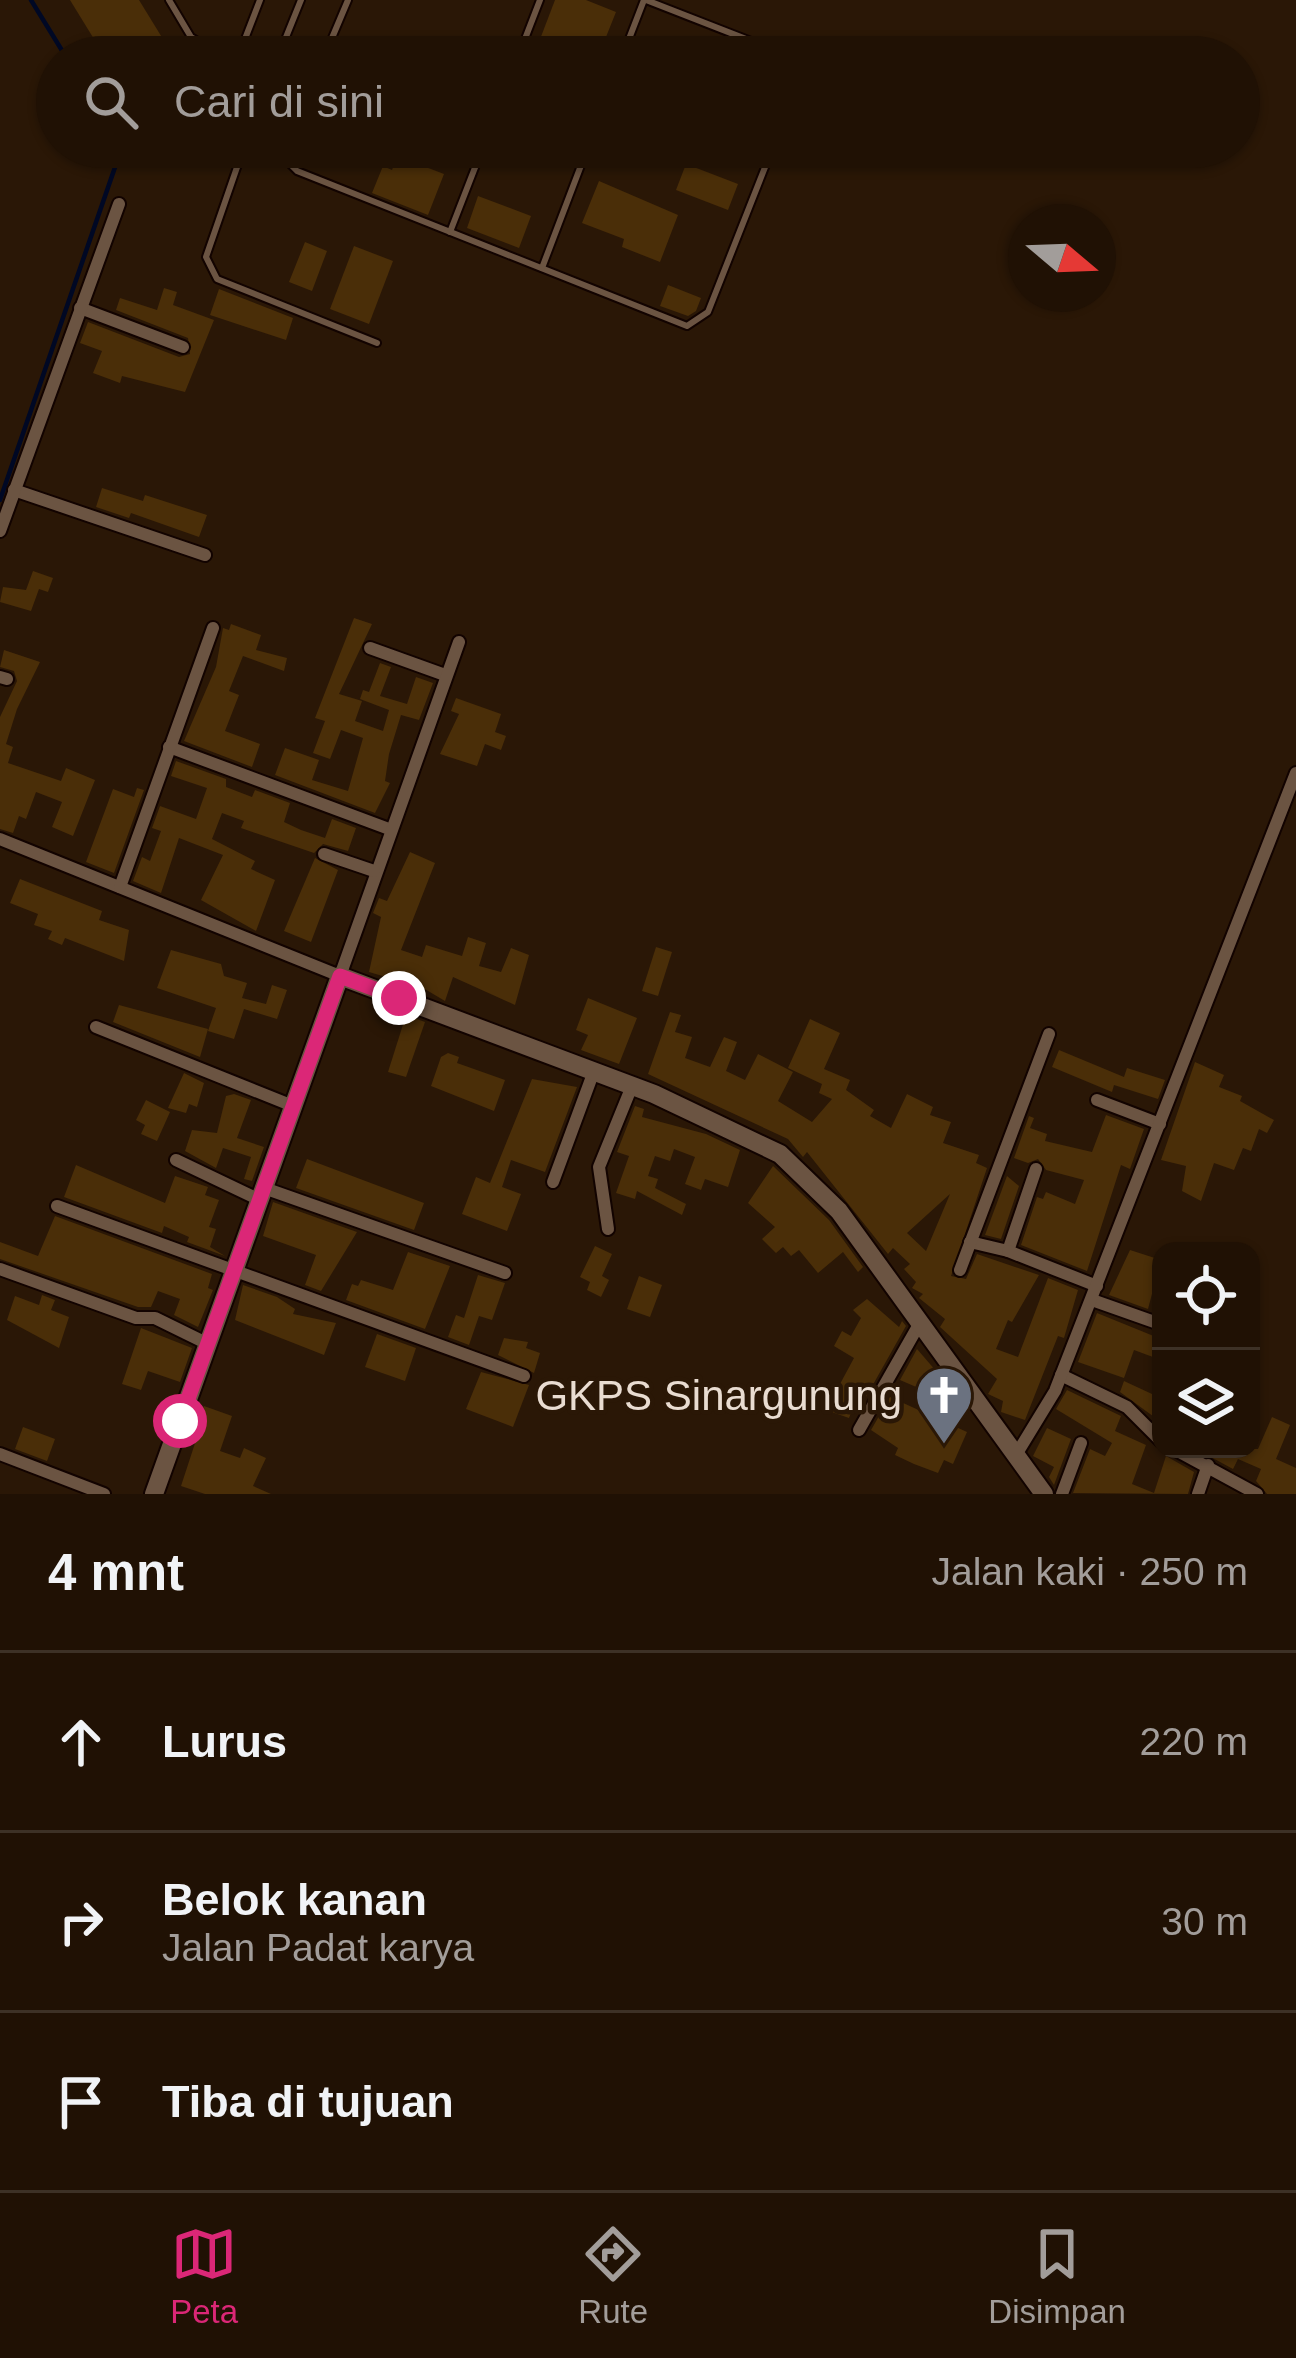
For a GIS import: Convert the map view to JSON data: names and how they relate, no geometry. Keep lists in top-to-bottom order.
{
  "places": {
    "church": ["GKPS Sinargunung"]
  },
  "north": "right",
  "page": {
    "search": "Cari di sini",
    "heading": ["4 mnt", "Jalan kaki · 250 m"],
    "list": [
      ["Lurus", "220 m"],
      ["Belok kanan", "Jalan Padat karya", "30 m"],
      "Tiba di tujuan"
    ],
    "nav": ["Peta", "Rute", "Disimpan"]
  }
}
